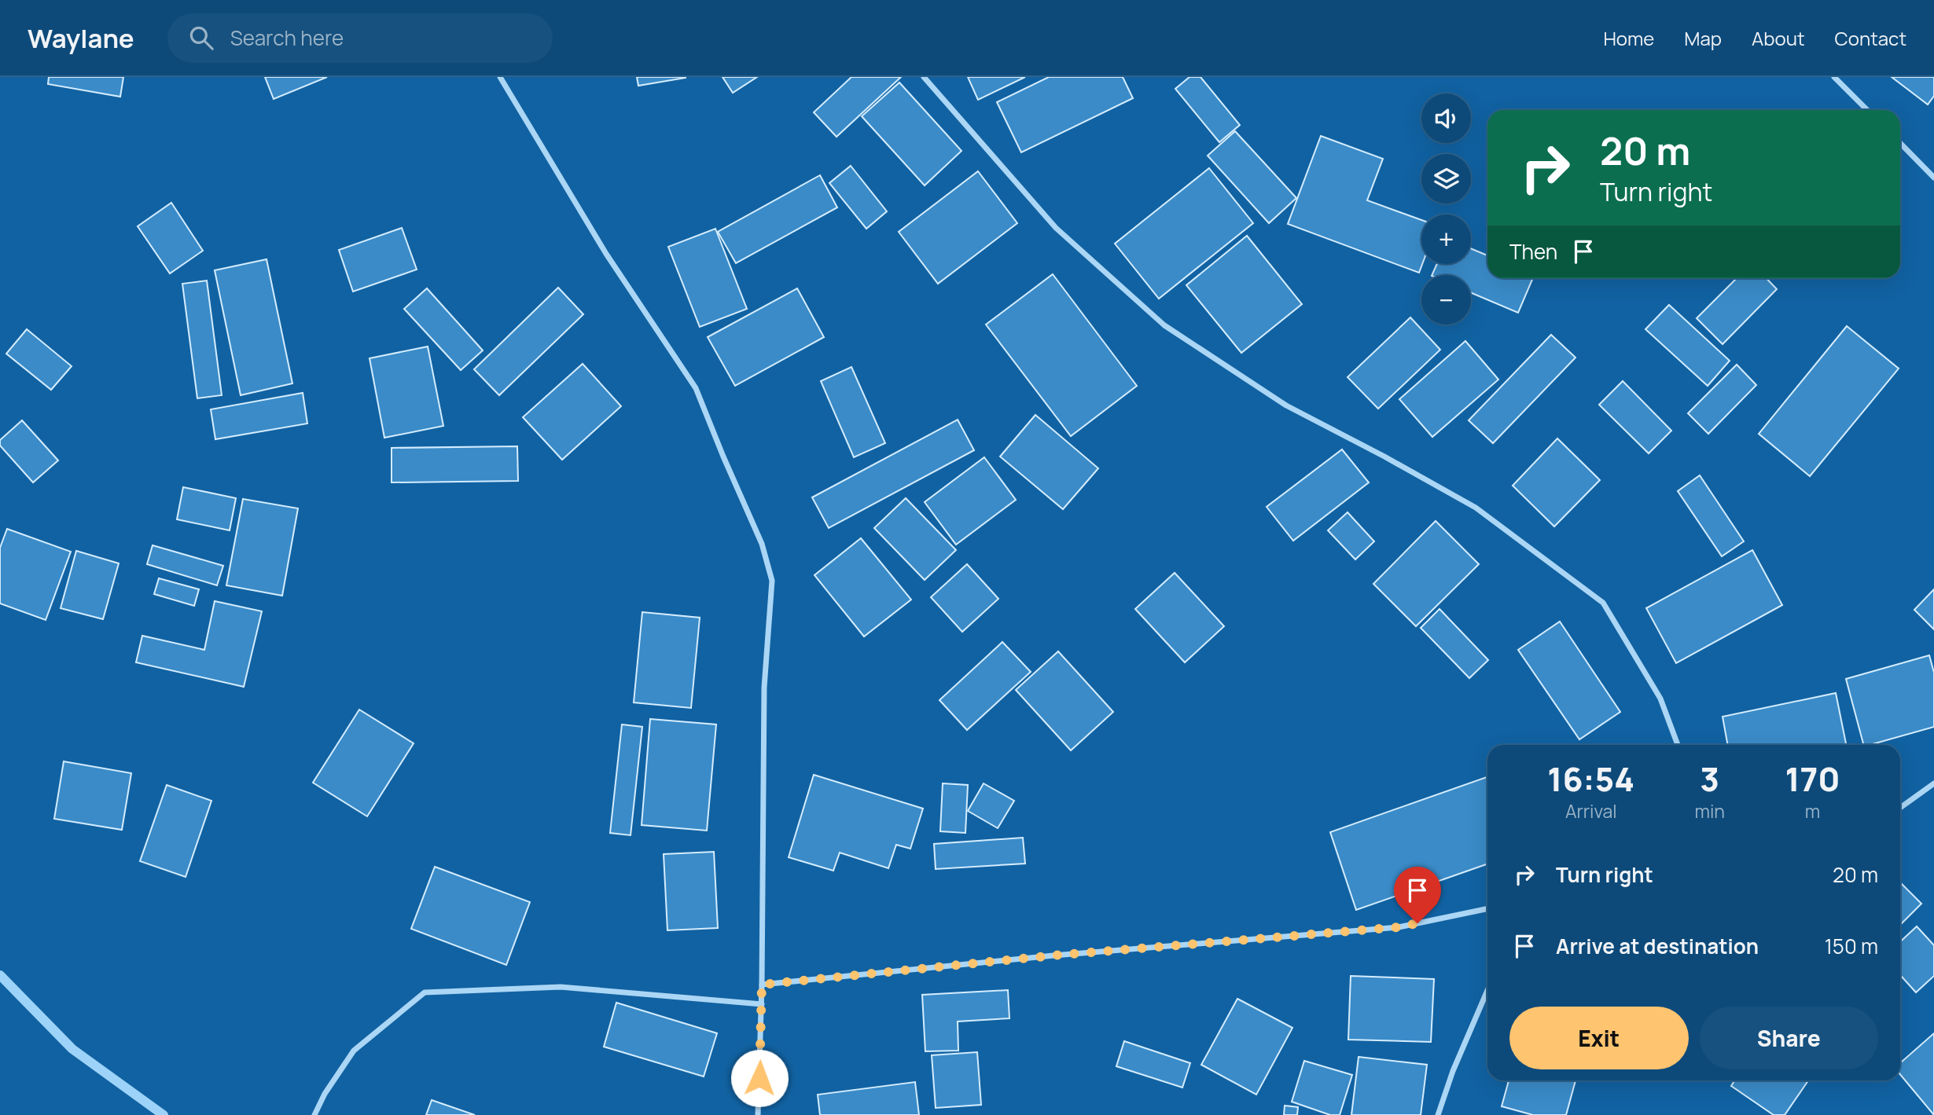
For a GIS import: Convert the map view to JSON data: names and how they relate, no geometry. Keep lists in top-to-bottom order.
{
  "page": {
    "header": "Waylane",
    "search": "Search here",
    "nav": [
      "Home",
      "Map",
      "About",
      "Contact"
    ],
    "map_buttons": ["+", "−"],
    "turn": ["20 m", "Turn right"],
    "then": "Then",
    "eta": [
      "16:54",
      "Arrival",
      "3",
      "min",
      "170",
      "m"
    ],
    "list": [
      {
        "name": "Turn right",
        "value": "20 m"
      },
      {
        "name": "Arrive at destination",
        "value": "150 m"
      }
    ],
    "buttons": ["Exit", "Share"]
  }
}
